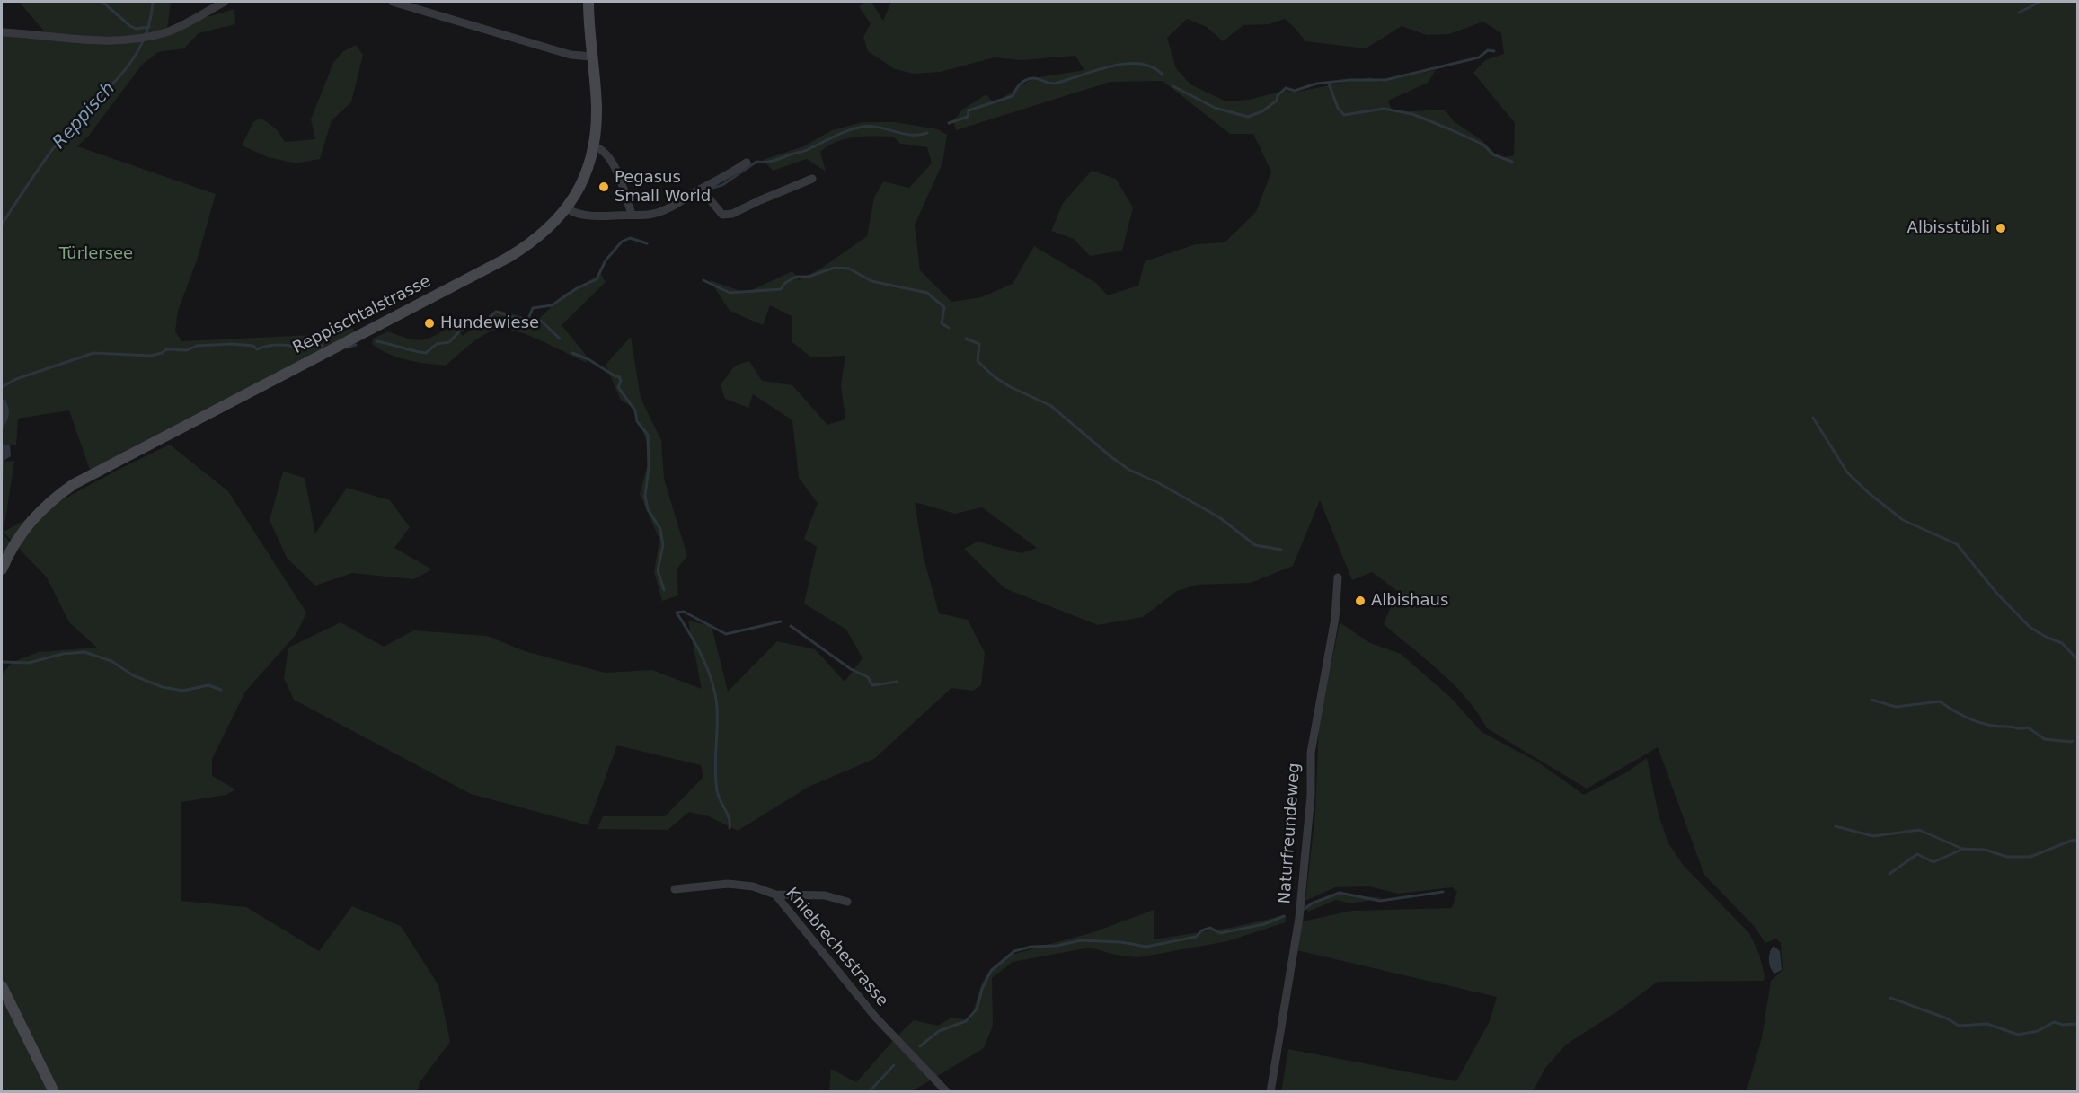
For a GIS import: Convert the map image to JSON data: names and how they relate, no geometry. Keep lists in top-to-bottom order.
{
  "streets": {
    "main road": ["Reppischtalstrasse"],
    "street": ["Naturfreundeweg", "Kniebrechestrasse"]
  },
  "water": ["Reppisch"],
  "parks": ["Türlersee"],
  "places": [
    "Pegasus Small World",
    "Albisstübli",
    "Hundewiese",
    "Albishaus"
  ]
}
